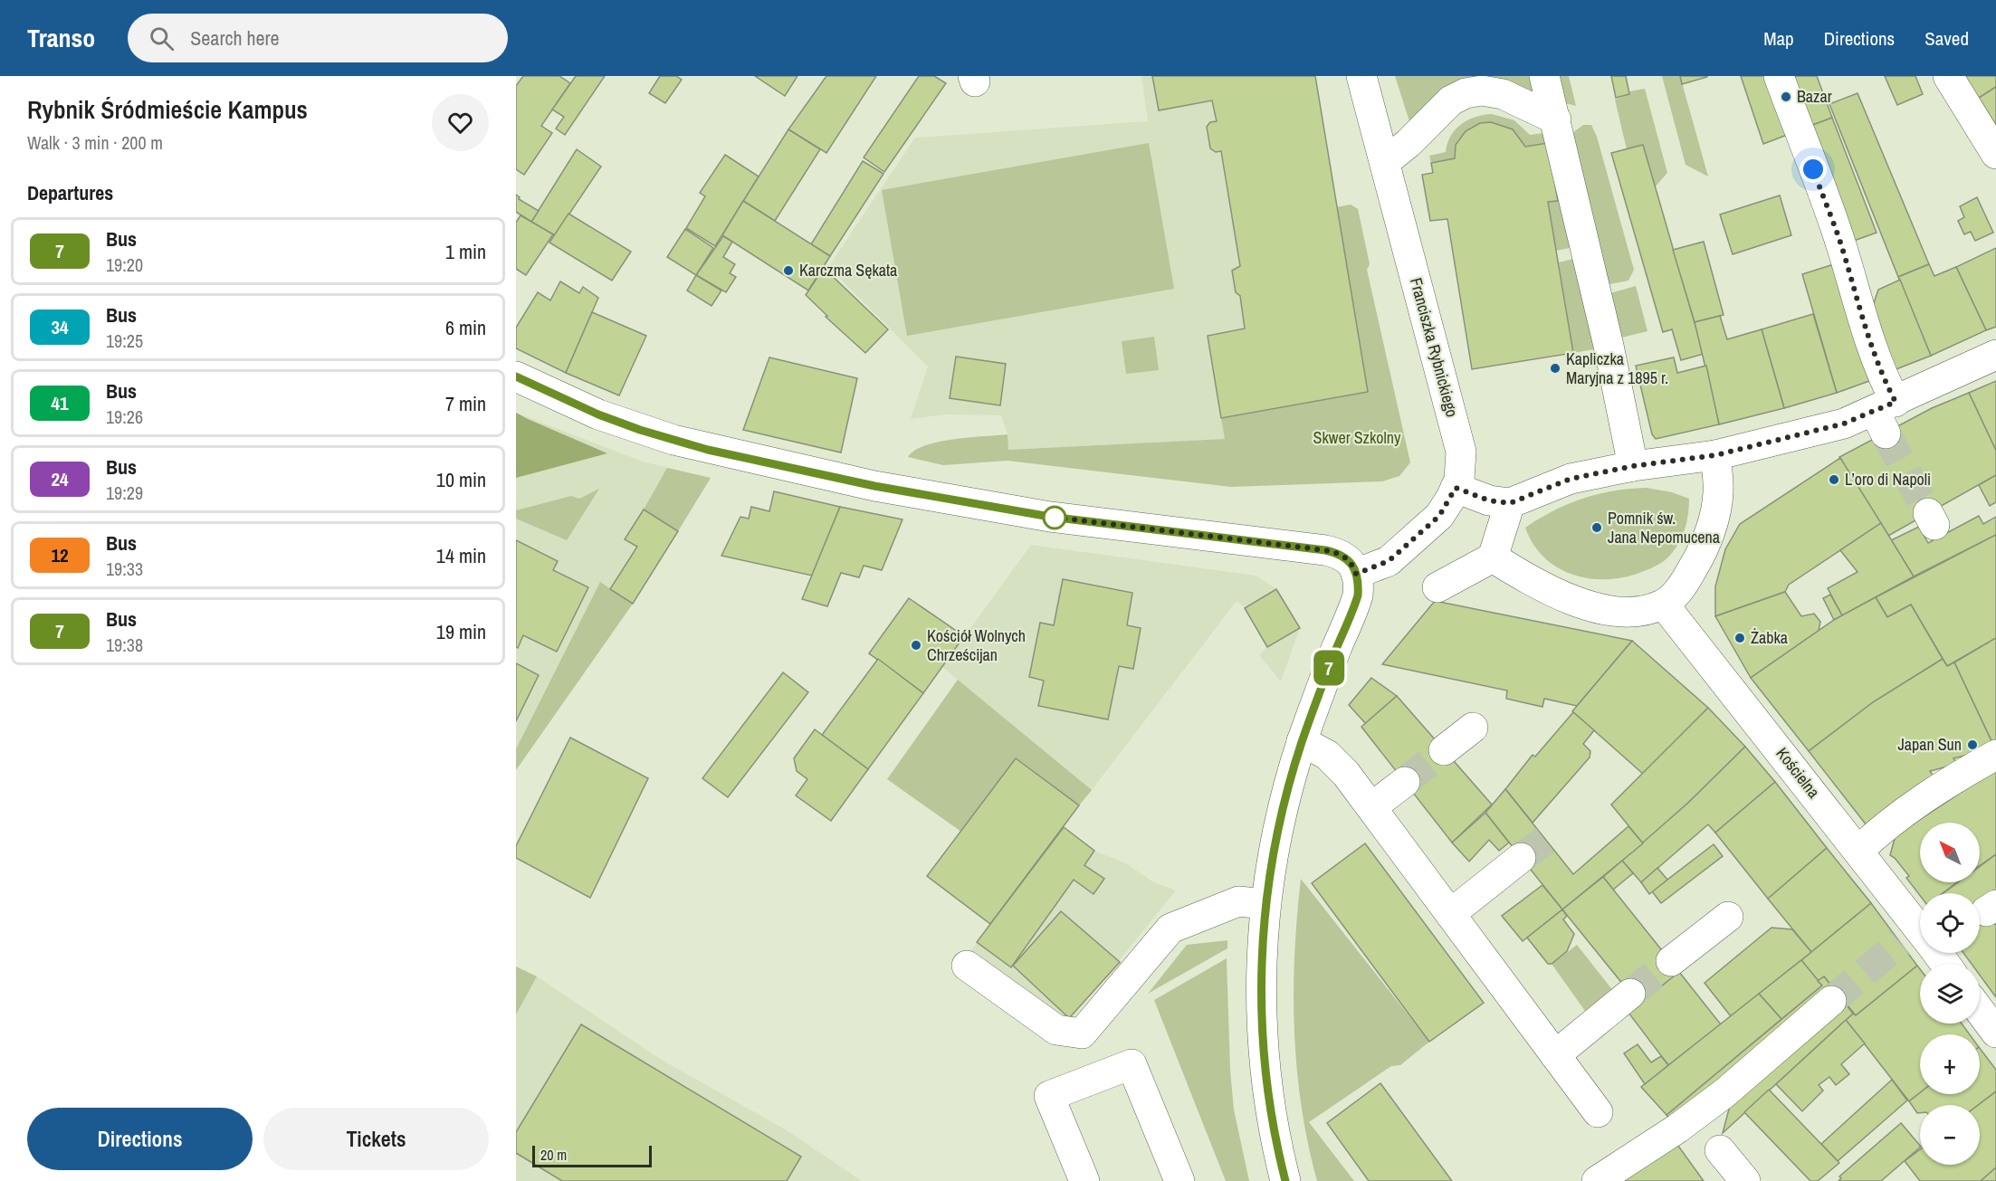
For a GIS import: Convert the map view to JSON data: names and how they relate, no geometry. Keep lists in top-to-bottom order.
{
  "streets": {
    "street": ["Franciszka Rybnickiego", "Kościelna"]
  },
  "parks": ["Skwer Szkolny"],
  "places": [
    "Bazar",
    "Karczma Sękata",
    "Kapliczka Maryjna z 1895 r.",
    "L’oro di Napoli",
    "Pomnik św. Jana Nepomucena",
    "Żabka",
    "Kościół Wolnych Chrześcijan",
    "Japan Sun"
  ],
  "lines": ["bus line 7"],
  "scale_bar": "20 m",
  "north": "top left",
  "page": {
    "header": "Transo",
    "search": "Search here",
    "nav": ["Map", "Directions", "Saved"],
    "heading": [
      ["Rybnik Śródmieście Kampus", "Walk · 3 min · 200 m"],
      "Departures"
    ],
    "on_map": "7",
    "list": [
      {
        "mark": "7",
        "name": "Bus",
        "note": "19:20",
        "value": "1 min"
      },
      {
        "mark": "34",
        "name": "Bus",
        "note": "19:25",
        "value": "6 min"
      },
      {
        "mark": "41",
        "name": "Bus",
        "note": "19:26",
        "value": "7 min"
      },
      {
        "mark": "24",
        "name": "Bus",
        "note": "19:29",
        "value": "10 min"
      },
      {
        "mark": "12",
        "name": "Bus",
        "note": "19:33",
        "value": "14 min"
      },
      {
        "mark": "7",
        "name": "Bus",
        "note": "19:38",
        "value": "19 min"
      }
    ],
    "map_buttons": ["+", "−"],
    "buttons": ["Directions", "Tickets"],
    "scale": "20 m"
  }
}
